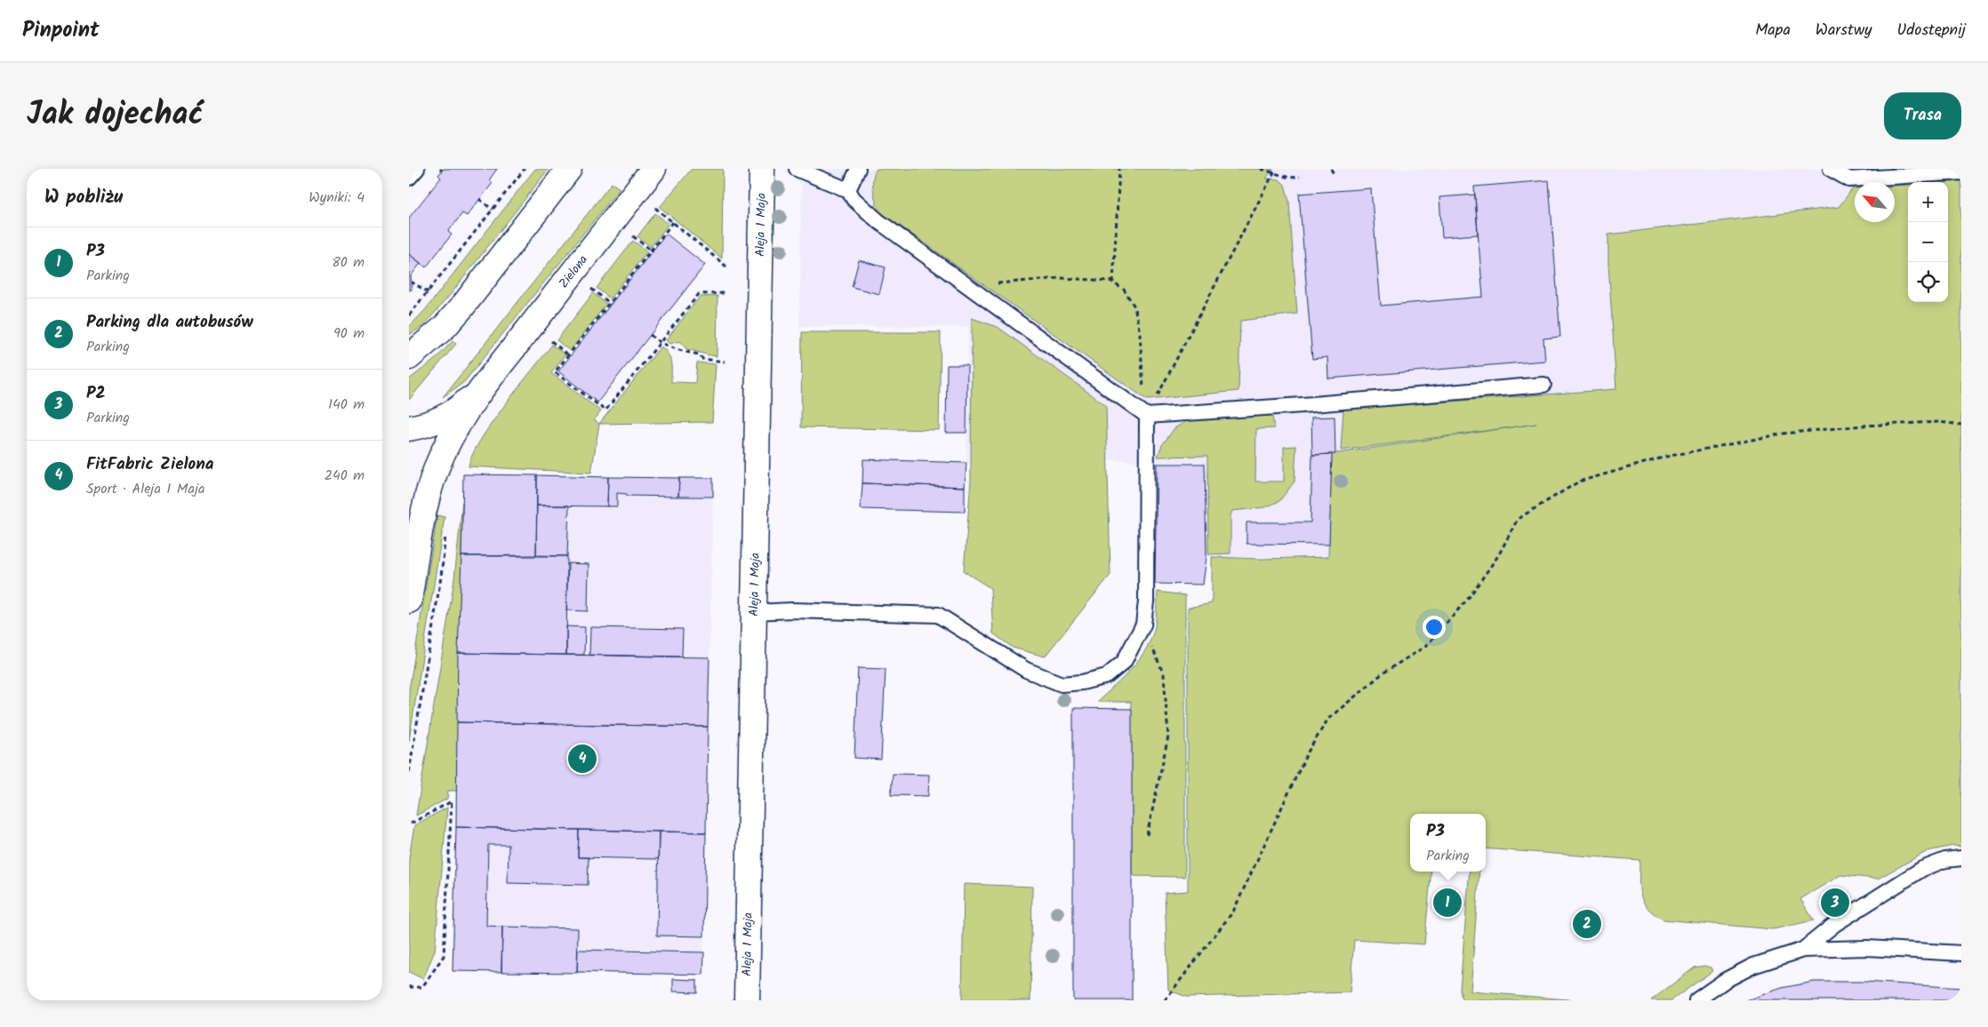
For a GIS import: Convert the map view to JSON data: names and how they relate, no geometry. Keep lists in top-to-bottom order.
{
  "streets": {
    "street": ["Aleja 1 Maja", "Zielona"]
  },
  "north": "top left",
  "page": {
    "header": "Pinpoint",
    "nav": ["Mapa", "Warstwy", "Udostępnij"],
    "title": "Jak dojechać",
    "buttons": "Trasa",
    "heading": ["W pobliżu", "Wyniki: 4"],
    "map_buttons": ["+", "−"],
    "list": [
      {
        "mark": "1",
        "name": "P3",
        "note": "Parking",
        "value": "80 m"
      },
      {
        "mark": "2",
        "name": "Parking dla autobusów",
        "note": "Parking",
        "value": "90 m"
      },
      {
        "mark": "3",
        "name": "P2",
        "note": "Parking",
        "value": "140 m"
      },
      {
        "mark": "4",
        "name": "FitFabric Zielona",
        "note": "Sport · Aleja 1 Maja",
        "value": "240 m"
      }
    ],
    "pins": [
      "4",
      "1",
      "3",
      "2"
    ],
    "popup": ["P3", "Parking"]
  }
}
